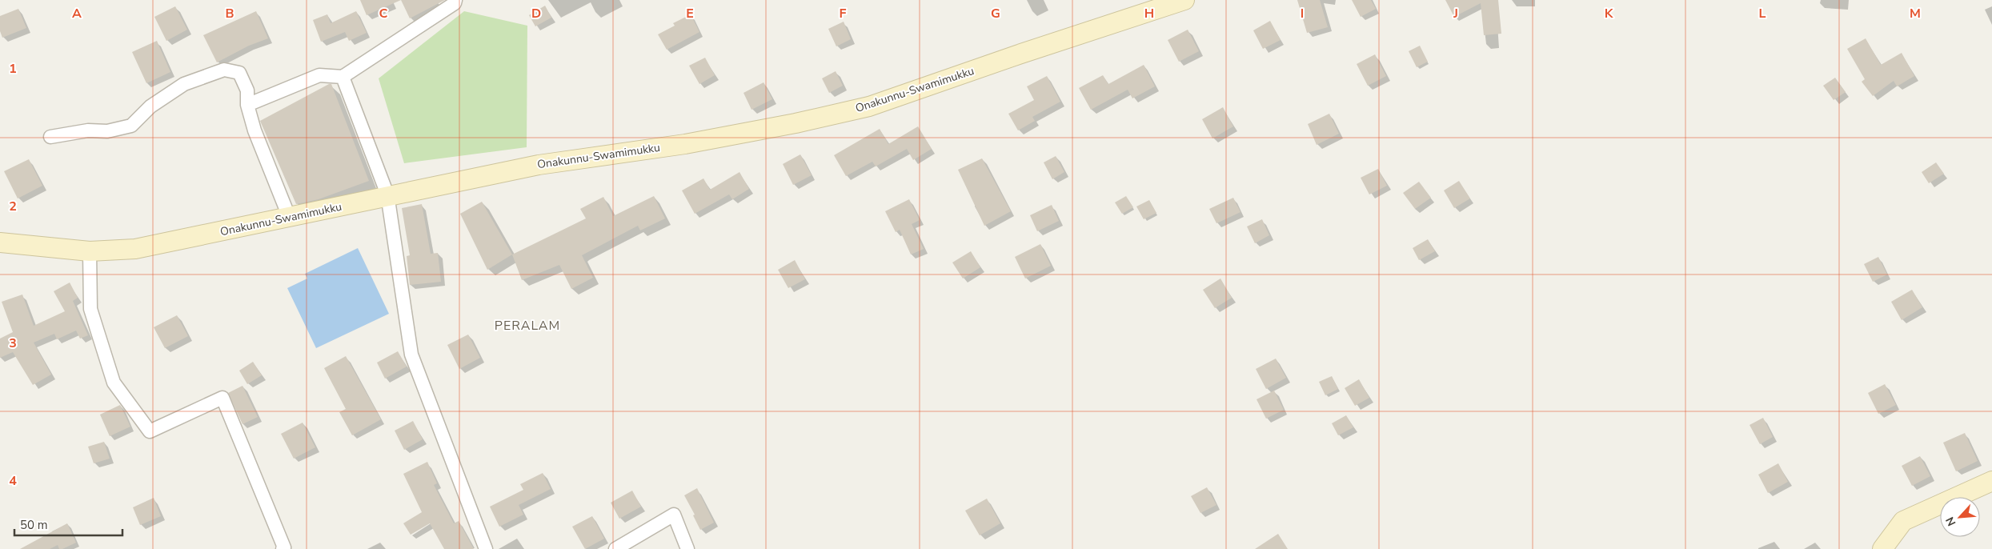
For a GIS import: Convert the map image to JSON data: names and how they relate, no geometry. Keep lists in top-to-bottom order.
{
  "streets": {
    "street": ["Onakunnu-Swamimukku"]
  },
  "districts": ["PERALAM"],
  "scale_bar": "50 m",
  "north": "bottom left",
  "grid": {
    "columns": [
      "A",
      "B",
      "C",
      "D",
      "E",
      "F",
      "G",
      "H",
      "I",
      "J",
      "K",
      "L",
      "M"
    ],
    "rows": [
      "1",
      "2",
      "3",
      "4"
    ]
  }
}
